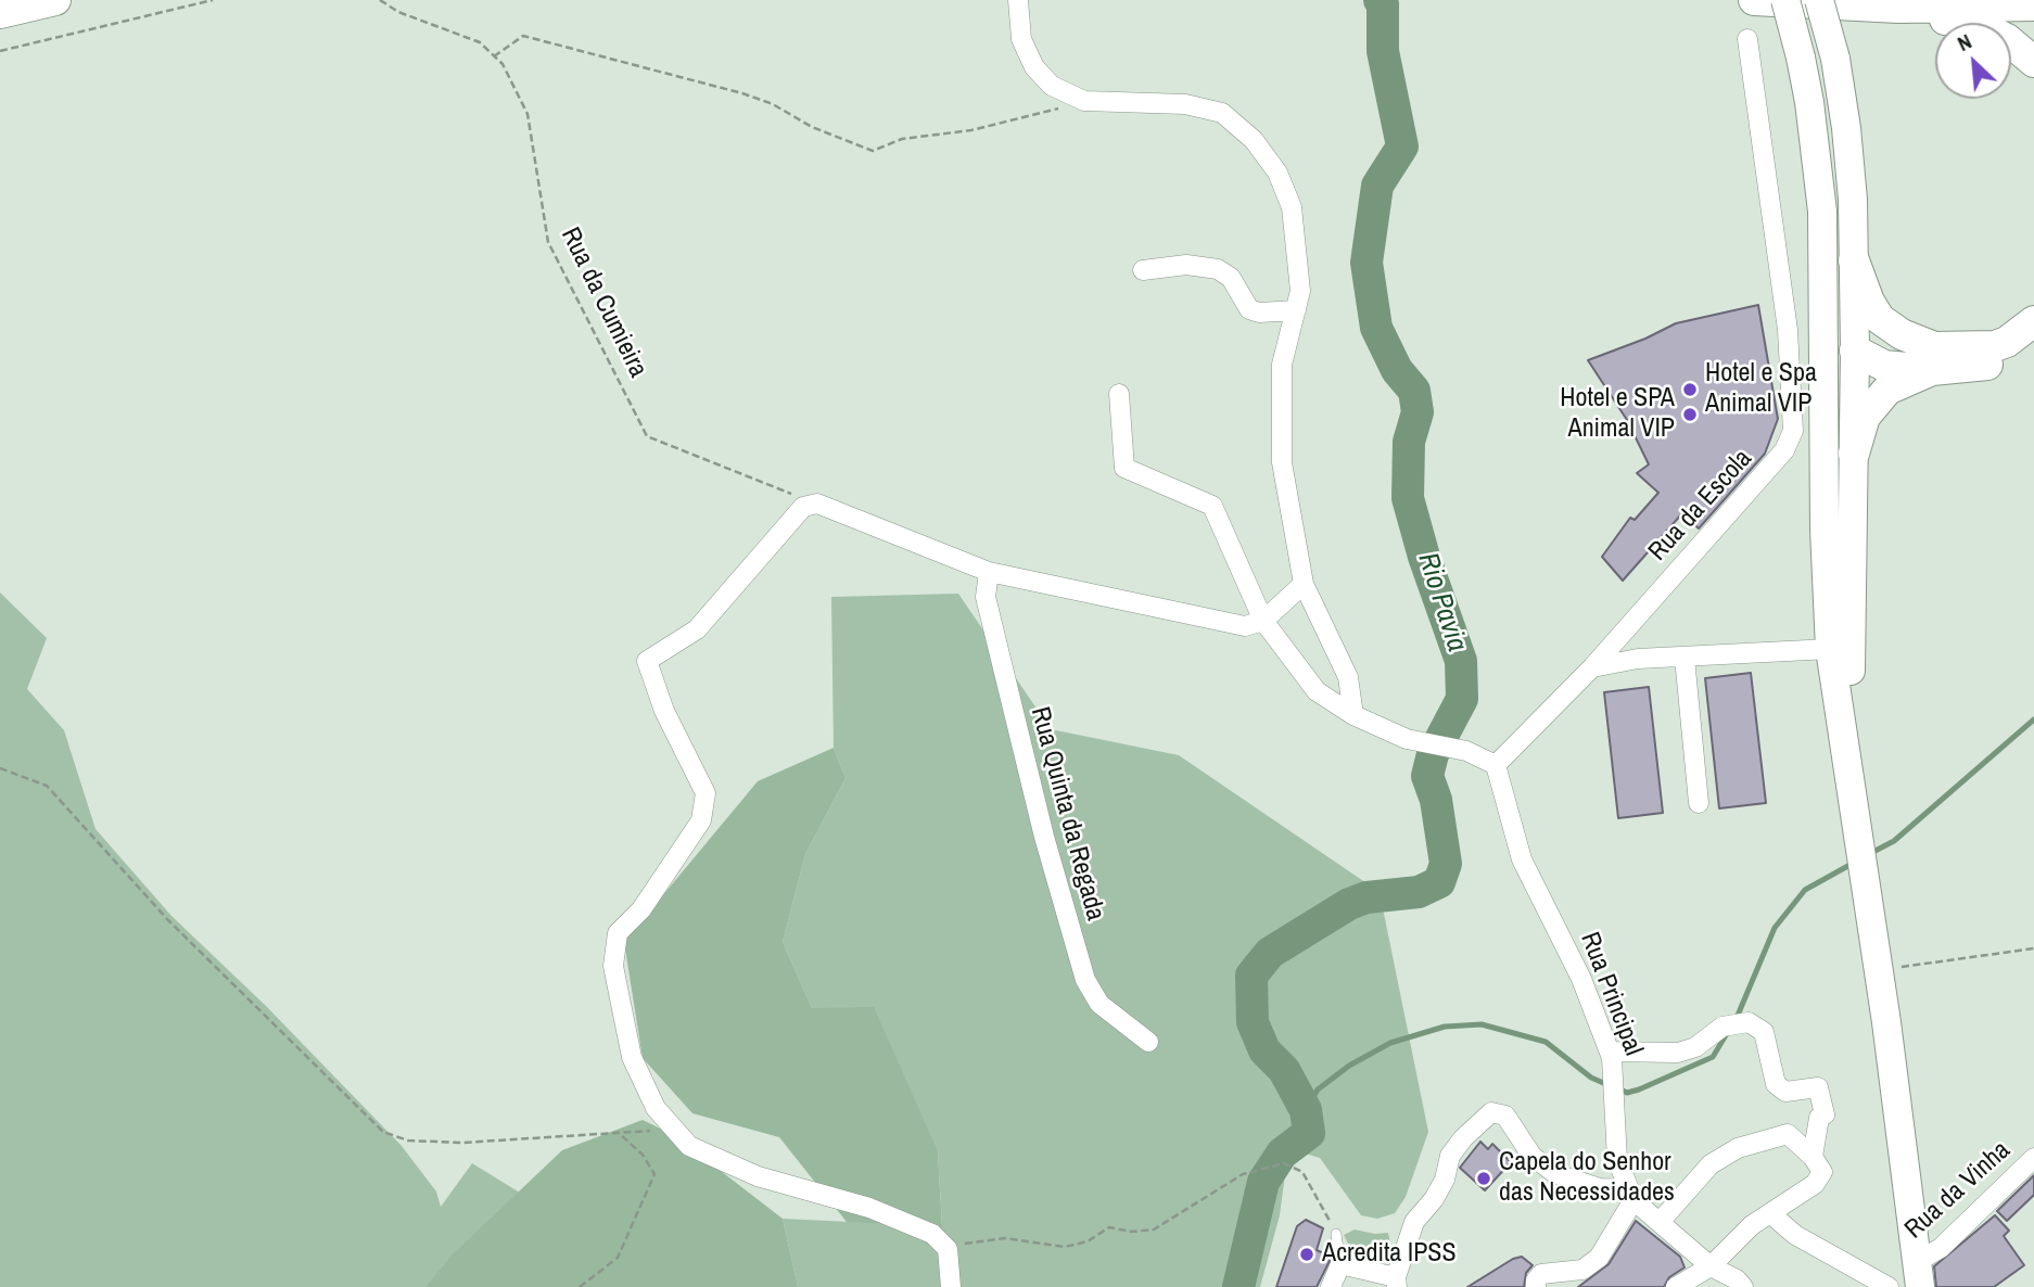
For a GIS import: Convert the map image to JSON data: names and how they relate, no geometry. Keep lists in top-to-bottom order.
{
  "streets": {
    "street": [
      "Rua da Escola",
      "Rua Quinta da Regada",
      "Rua Principal",
      "Rua da Vinha"
    ],
    "path": ["Rua da Cumieira"]
  },
  "crossings": [
    ["Rua da Escola", "Rua Principal"]
  ],
  "water": ["Rio Pavia"],
  "places": [
    "Hotel e Spa Animal VIP",
    "Hotel e SPA Animal VIP",
    "Capela do Senhor das Necessidades",
    "Acredita IPSS"
  ],
  "north": "top left"
}
